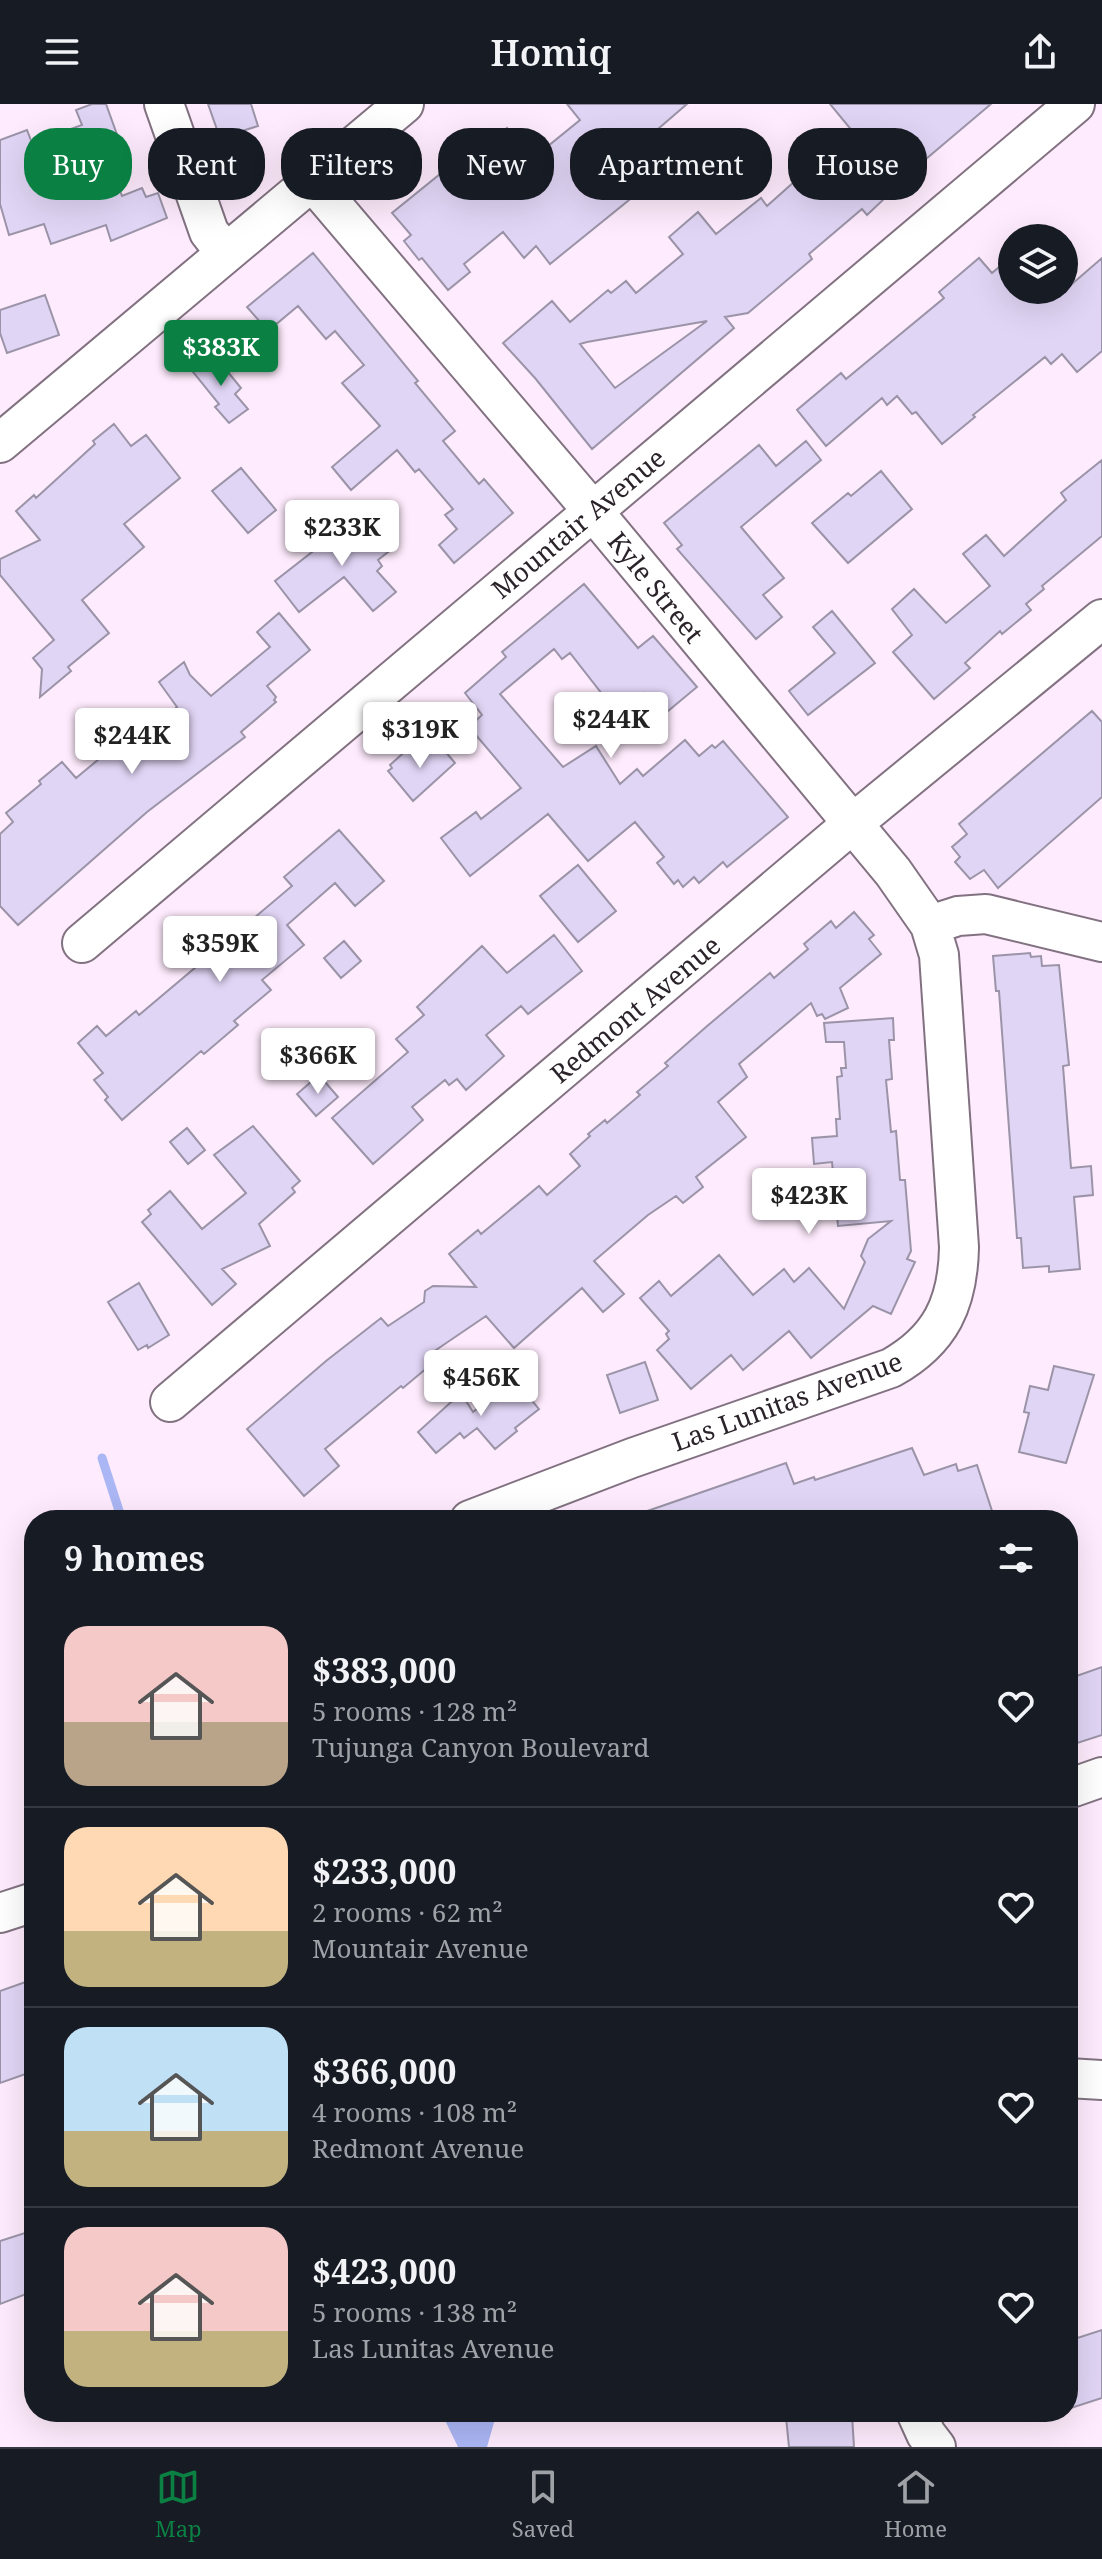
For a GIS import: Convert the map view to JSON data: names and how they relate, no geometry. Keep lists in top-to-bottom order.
{
  "streets": {
    "street": [
      "Mountair Avenue",
      "Kyle Street",
      "Redmont Avenue",
      "Las Lunitas Avenue"
    ]
  },
  "crossings": [
    ["Mountair Avenue", "Kyle Street"],
    ["Kyle Street", "Redmont Avenue"],
    ["Kyle Street", "Las Lunitas Avenue"]
  ],
  "page": {
    "header": "Homiq",
    "chip": [
      "Buy",
      "Rent",
      "Filters",
      "New",
      "Apartment",
      "House"
    ],
    "price": [
      "$383K",
      "$233K",
      "$244K",
      "$319K",
      "$244K",
      "$359K",
      "$366K",
      "$423K",
      "$456K"
    ],
    "heading": "9 homes",
    "list": [
      {
        "name": "$383,000",
        "note": "5 rooms · 128 m² · Tujunga Canyon Boulevard"
      },
      {
        "name": "$233,000",
        "note": "2 rooms · 62 m² · Mountair Avenue"
      },
      {
        "name": "$366,000",
        "note": "4 rooms · 108 m² · Redmont Avenue"
      },
      {
        "name": "$423,000",
        "note": "5 rooms · 138 m² · Las Lunitas Avenue"
      }
    ],
    "tabs": ["Map", "Saved", "Home"]
  }
}
